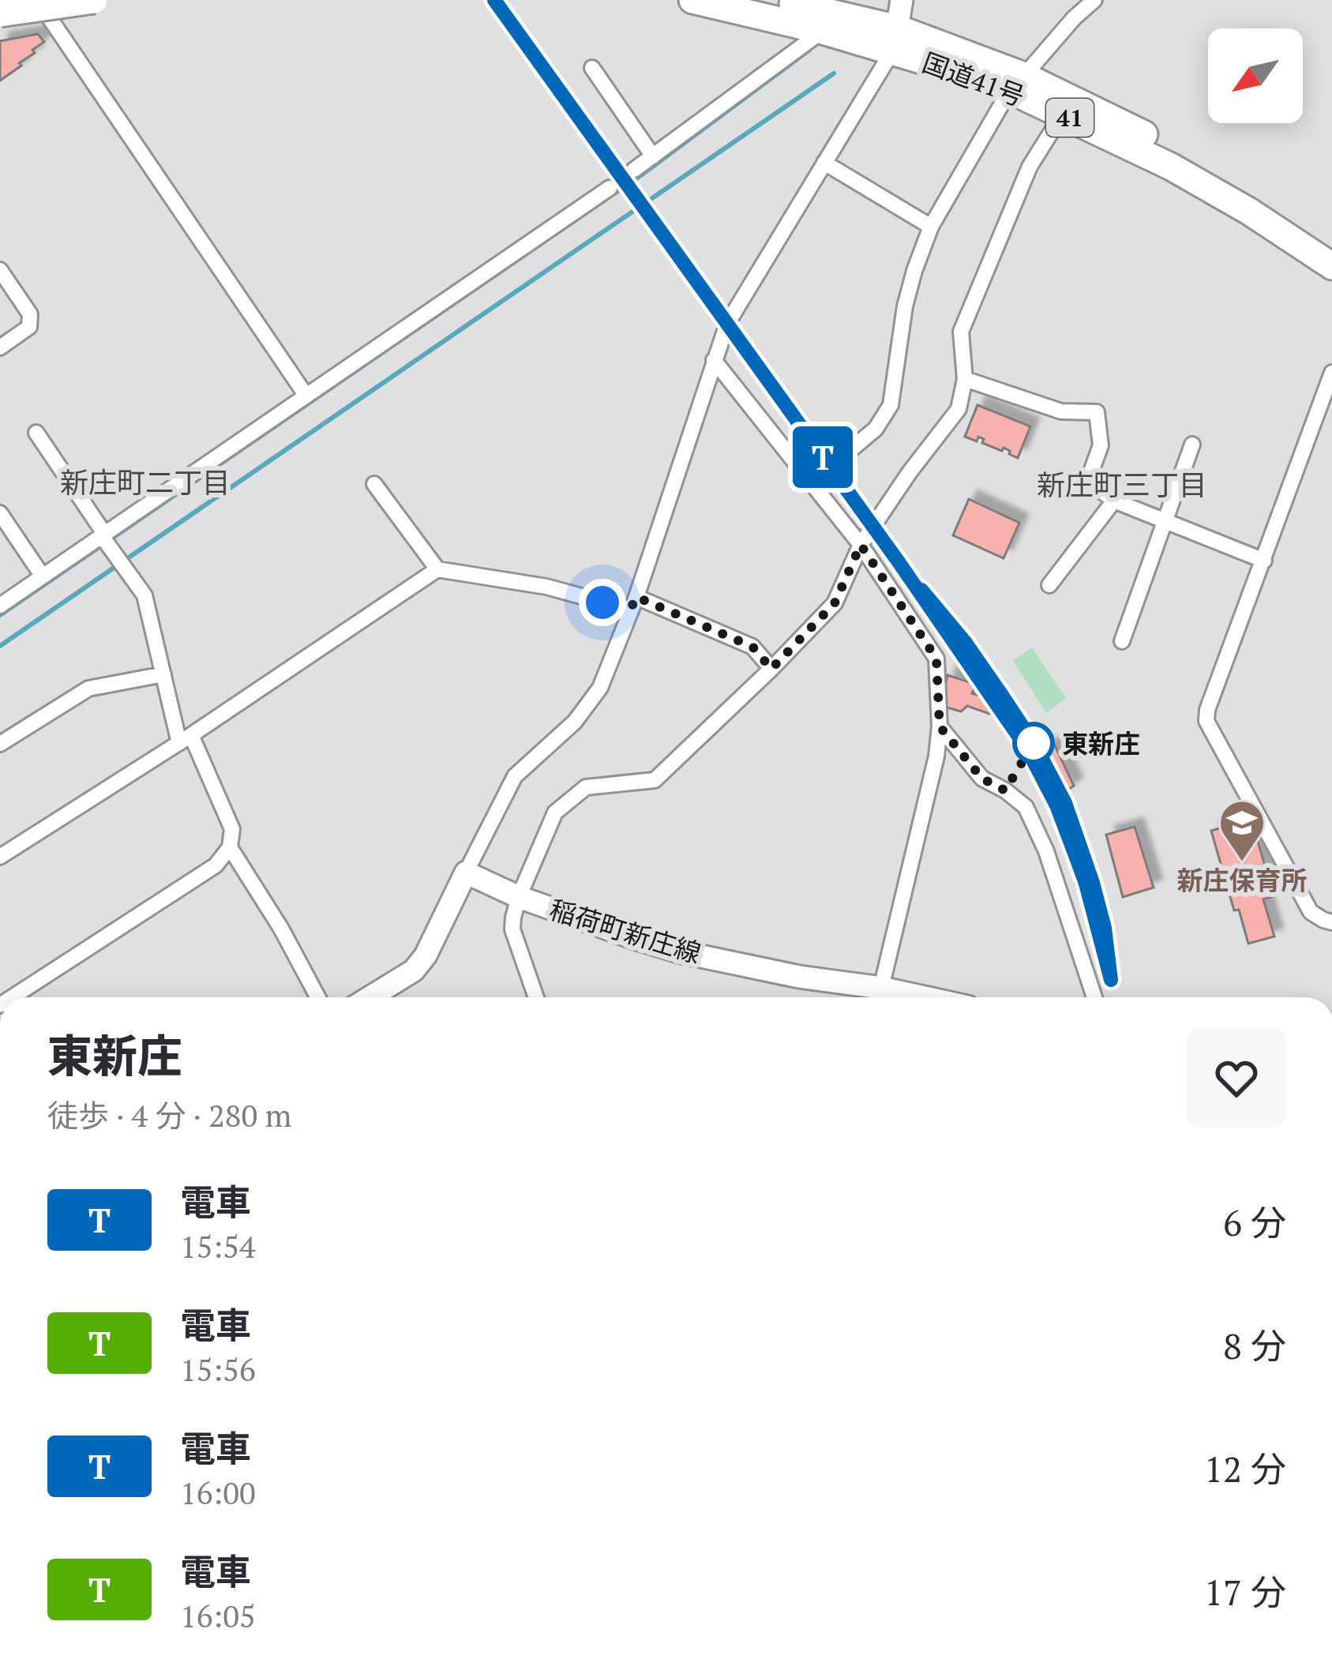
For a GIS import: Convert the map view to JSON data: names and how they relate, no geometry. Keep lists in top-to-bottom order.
{
  "streets": {
    "highway": ["国道41号", "41"],
    "main road": ["稲荷町新庄線"]
  },
  "districts": ["新庄町二丁目", "新庄町三丁目"],
  "places": {
    "other": ["東新庄"],
    "school or university": ["新庄保育所"]
  },
  "north": "bottom left",
  "page": {
    "on_map": "T",
    "heading": ["東新庄", "徒歩 · 4 分 · 280 m"],
    "list": [
      {
        "mark": "T",
        "name": "電車",
        "note": "15:54",
        "value": "6 分"
      },
      {
        "mark": "T",
        "name": "電車",
        "note": "15:56",
        "value": "8 分"
      },
      {
        "mark": "T",
        "name": "電車",
        "note": "16:00",
        "value": "12 分"
      },
      {
        "mark": "T",
        "name": "電車",
        "note": "16:05",
        "value": "17 分"
      }
    ]
  }
}
